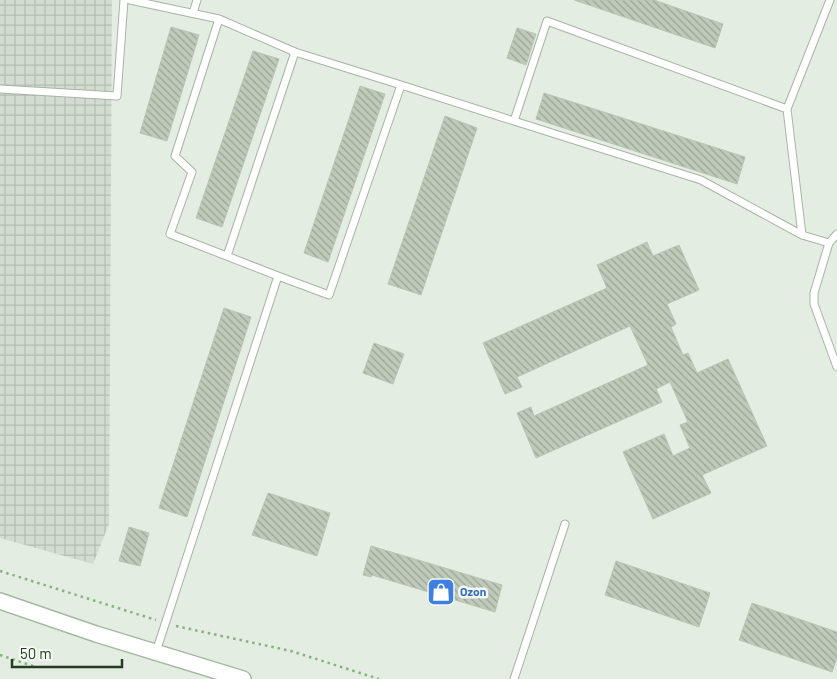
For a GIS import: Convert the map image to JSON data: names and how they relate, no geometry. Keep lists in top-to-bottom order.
{
  "places": {
    "shop": ["Ozon"]
  },
  "scale_bar": "50 m"
}
